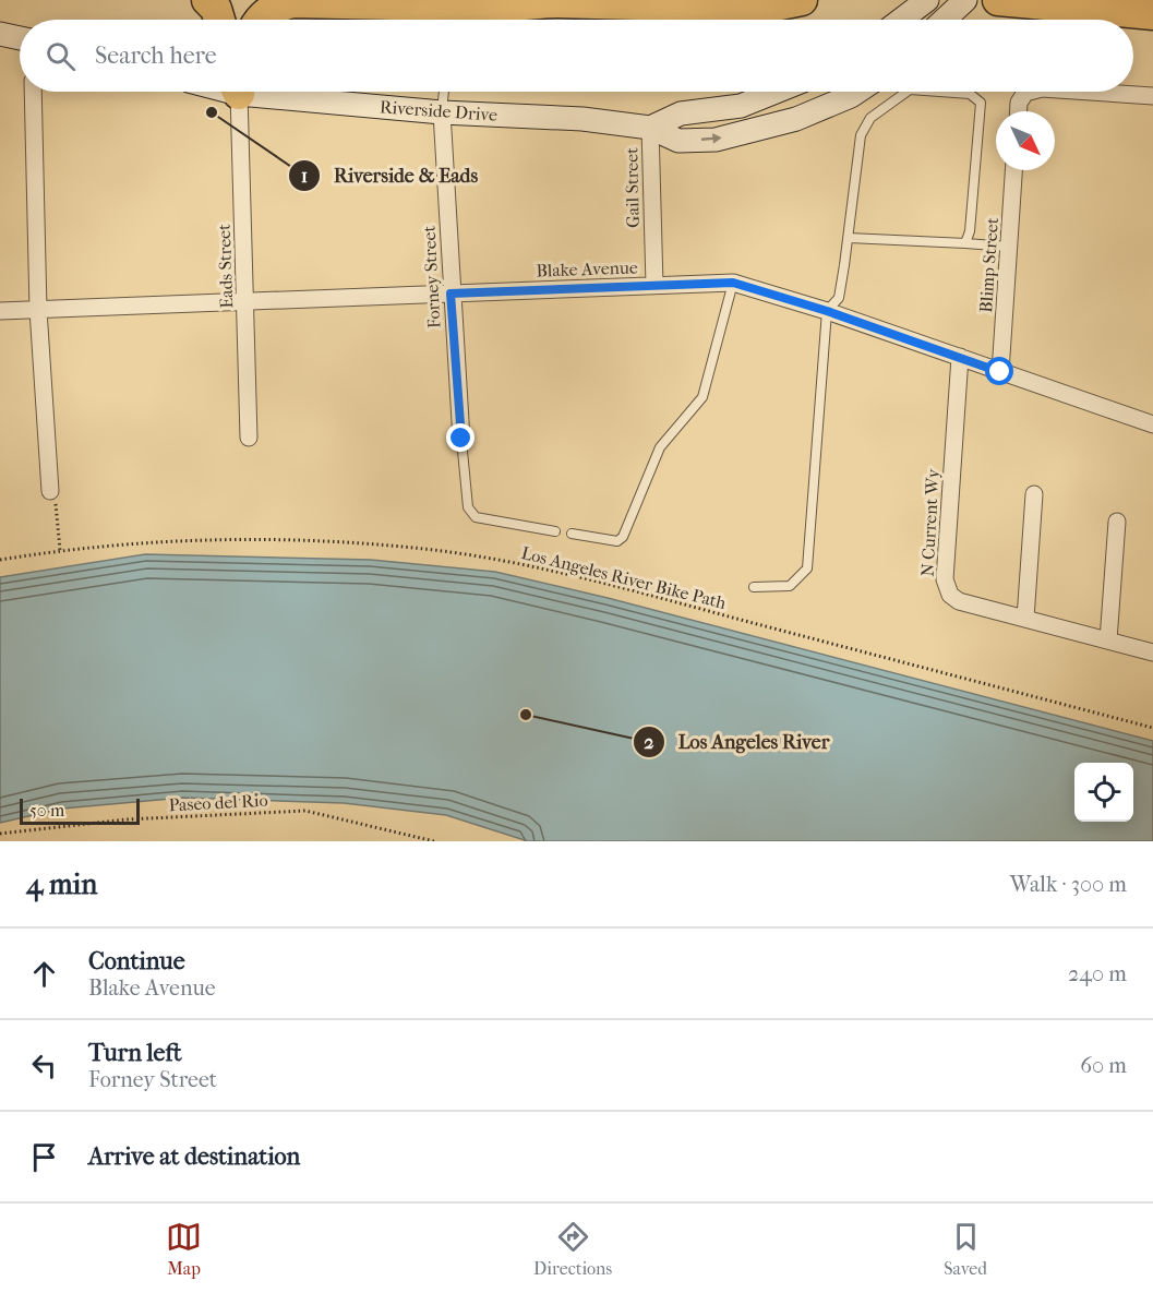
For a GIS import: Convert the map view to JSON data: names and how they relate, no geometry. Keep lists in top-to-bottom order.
{
  "streets": {
    "main road": ["Riverside Drive"],
    "street": [
      "Gail Street",
      "Blimp Street",
      "Eads Street",
      "Blake Avenue",
      "Forney Street",
      "N Current Wy"
    ],
    "path": ["Los Angeles River Bike Path", "Paseo del Rio"]
  },
  "crossings": [
    ["Riverside Drive", "Gail Street"],
    ["Riverside Drive", "Forney Street"],
    ["Gail Street", "Blake Avenue"],
    ["Blimp Street", "Blake Avenue"],
    ["Eads Street", "Blake Avenue"],
    ["Blake Avenue", "Forney Street"],
    ["Blake Avenue", "N Current Wy"]
  ],
  "places": ["Riverside & Eads", "Los Angeles River"],
  "scale_bar": "50 m",
  "north": "bottom right",
  "page": {
    "search": "Search here",
    "scale": "50 m",
    "heading": ["4 min", "Walk · 300 m"],
    "list": [
      ["Continue", "Blake Avenue", "240 m"],
      ["Turn left", "Forney Street", "60 m"],
      "Arrive at destination"
    ],
    "nav": ["Map", "Directions", "Saved"]
  }
}
